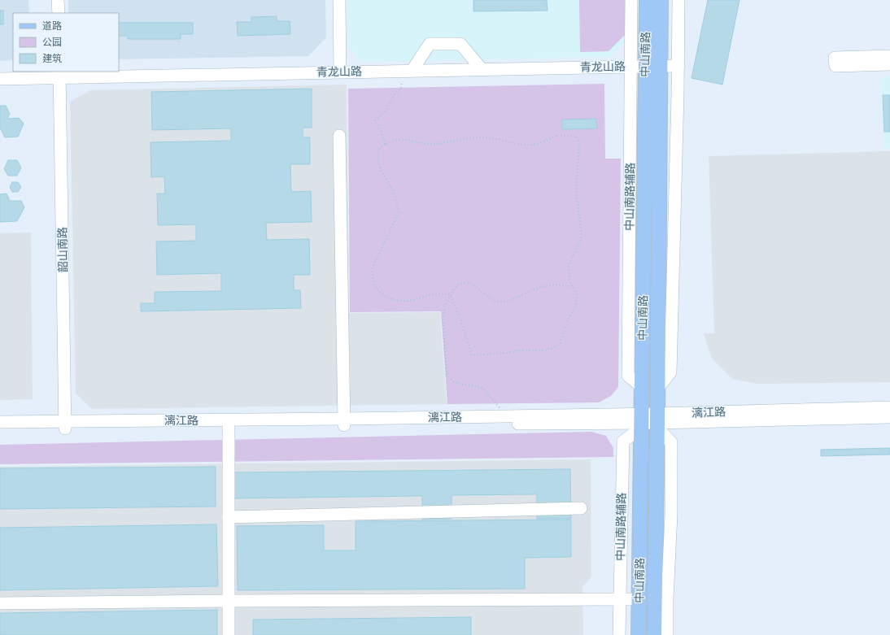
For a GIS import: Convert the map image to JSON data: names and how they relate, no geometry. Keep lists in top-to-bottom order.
{
  "streets": {
    "main road": ["中山南路"],
    "street": [
      "青龙山路",
      "中山南路辅路",
      "韶山南路",
      "漓江路"
    ]
  },
  "crossings": [
    ["中山南路", "青龙山路"],
    ["中山南路", "中山南路辅路"],
    ["中山南路", "漓江路"],
    ["青龙山路", "韶山南路"],
    ["中山南路辅路", "漓江路"],
    ["韶山南路", "漓江路"]
  ],
  "legend": ["道路", "公园", "建筑"]
}
